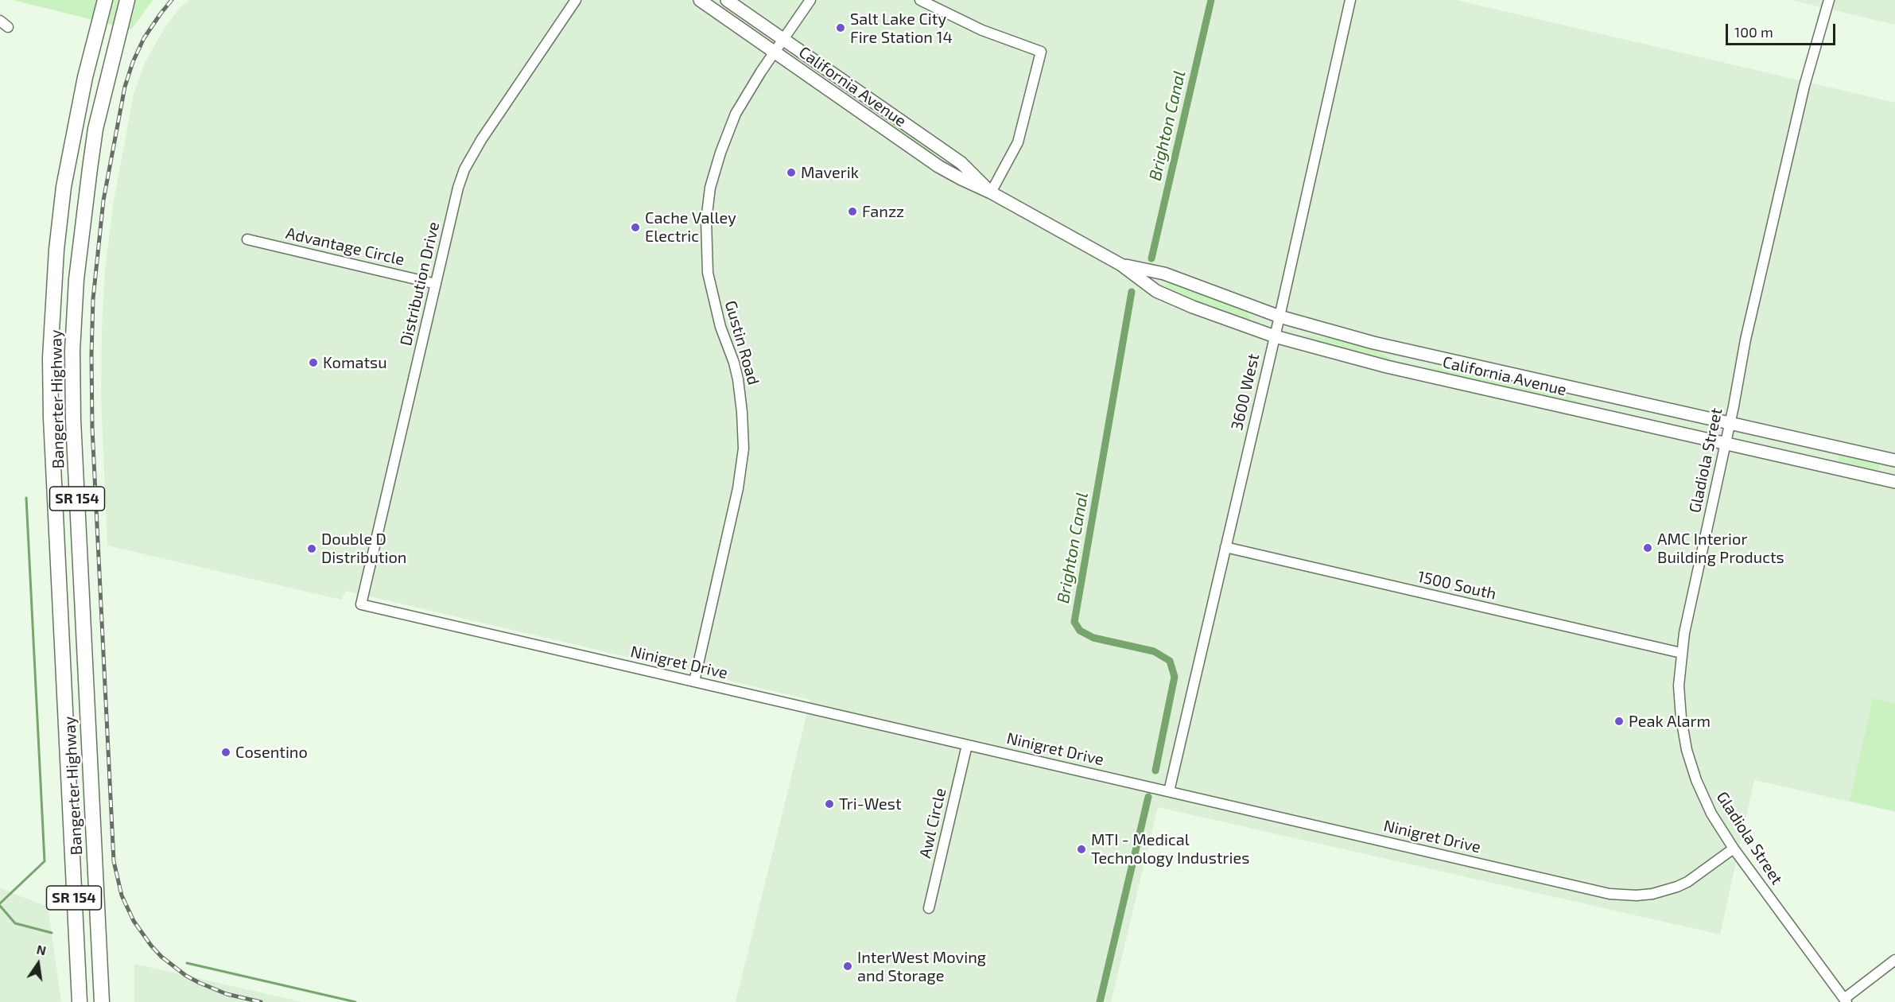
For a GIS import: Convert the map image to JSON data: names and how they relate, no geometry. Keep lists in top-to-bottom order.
{
  "streets": {
    "highway": ["Bangerter Highway", "SR 154"],
    "main road": ["California Avenue"],
    "street": [
      "Advantage Circle",
      "Distribution Drive",
      "Gustin Road",
      "3600 West",
      "Gladiola Street",
      "1500 South",
      "Ninigret Drive",
      "Awl Circle"
    ]
  },
  "crossings": [
    ["California Avenue", "Gustin Road"],
    ["California Avenue", "3600 West"],
    ["California Avenue", "Gladiola Street"],
    ["Advantage Circle", "Distribution Drive"],
    ["Distribution Drive", "Ninigret Drive"],
    ["Gustin Road", "Ninigret Drive"],
    ["3600 West", "1500 South"],
    ["3600 West", "Ninigret Drive"],
    ["Gladiola Street", "1500 South"],
    ["Gladiola Street", "Ninigret Drive"],
    ["Ninigret Drive", "Awl Circle"]
  ],
  "water": ["Brighton Canal"],
  "places": [
    "Salt Lake City Fire Station 14",
    "Maverik",
    "Fanzz",
    "Cache Valley Electric",
    "Komatsu",
    "AMC Interior Building Products",
    "Double D Distribution",
    "Peak Alarm",
    "Cosentino",
    "Tri-West",
    "MTI - Medical Technology Industries",
    "InterWest Moving and Storage"
  ],
  "scale_bar": "100 m",
  "north": "top"
}
